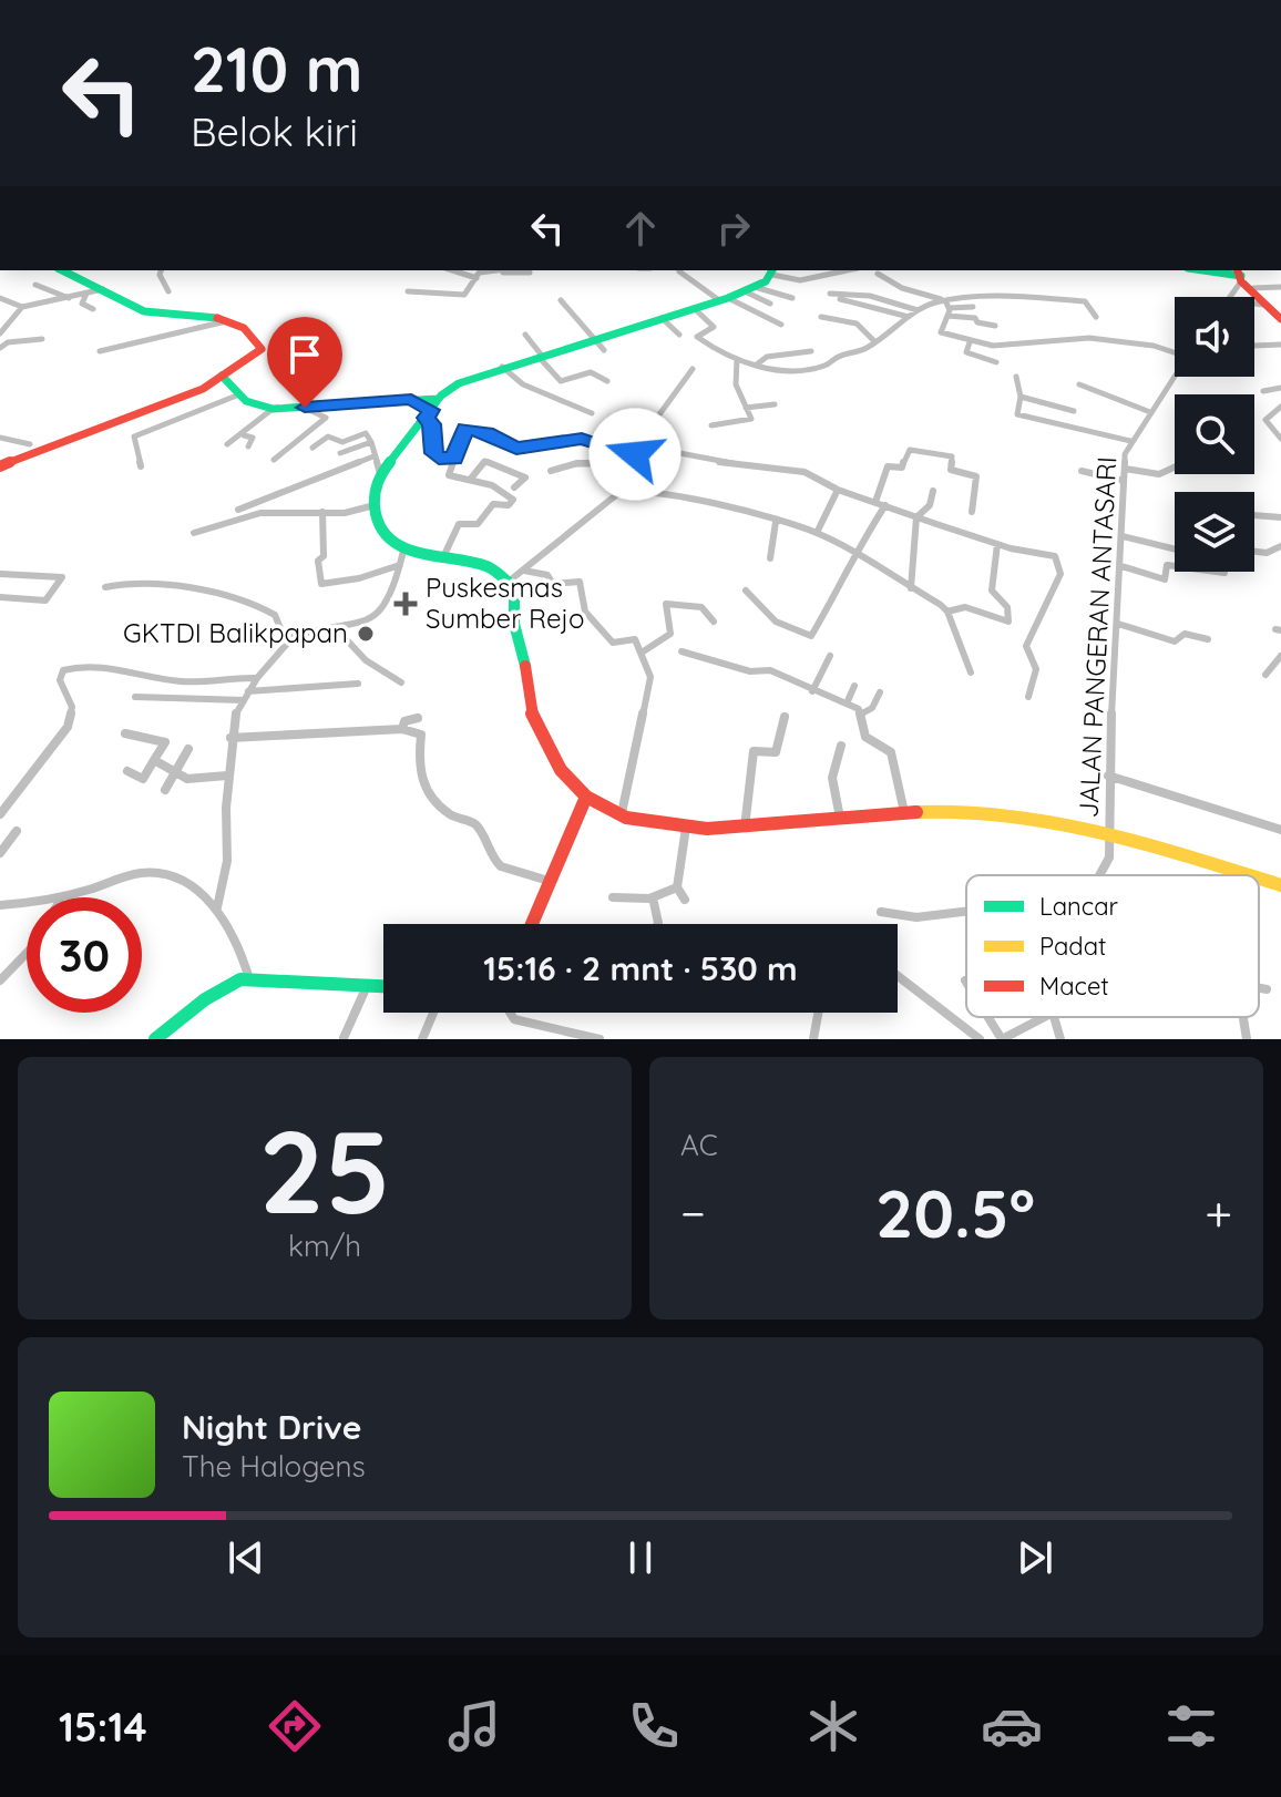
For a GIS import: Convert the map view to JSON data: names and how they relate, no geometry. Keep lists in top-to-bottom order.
{
  "streets": {
    "street": ["JALAN PANGERAN ANTASARI"]
  },
  "places": {
    "health": ["Puskesmas Sumber Rejo"],
    "other": ["GKTDI Balikpapan"]
  },
  "legend": ["Lancar", "Padat", "Macet"],
  "page": {
    "turn": ["210 m", "Belok kiri"],
    "limit": "30",
    "trip": "15:16 · 2 mnt · 530 m",
    "tile": [
      ["25", "km/h"],
      "AC"
    ],
    "heat": ["−", "20.5°", "+"],
    "song": ["Night Drive", "The Halogens"],
    "tabs": "15:14"
  }
}
